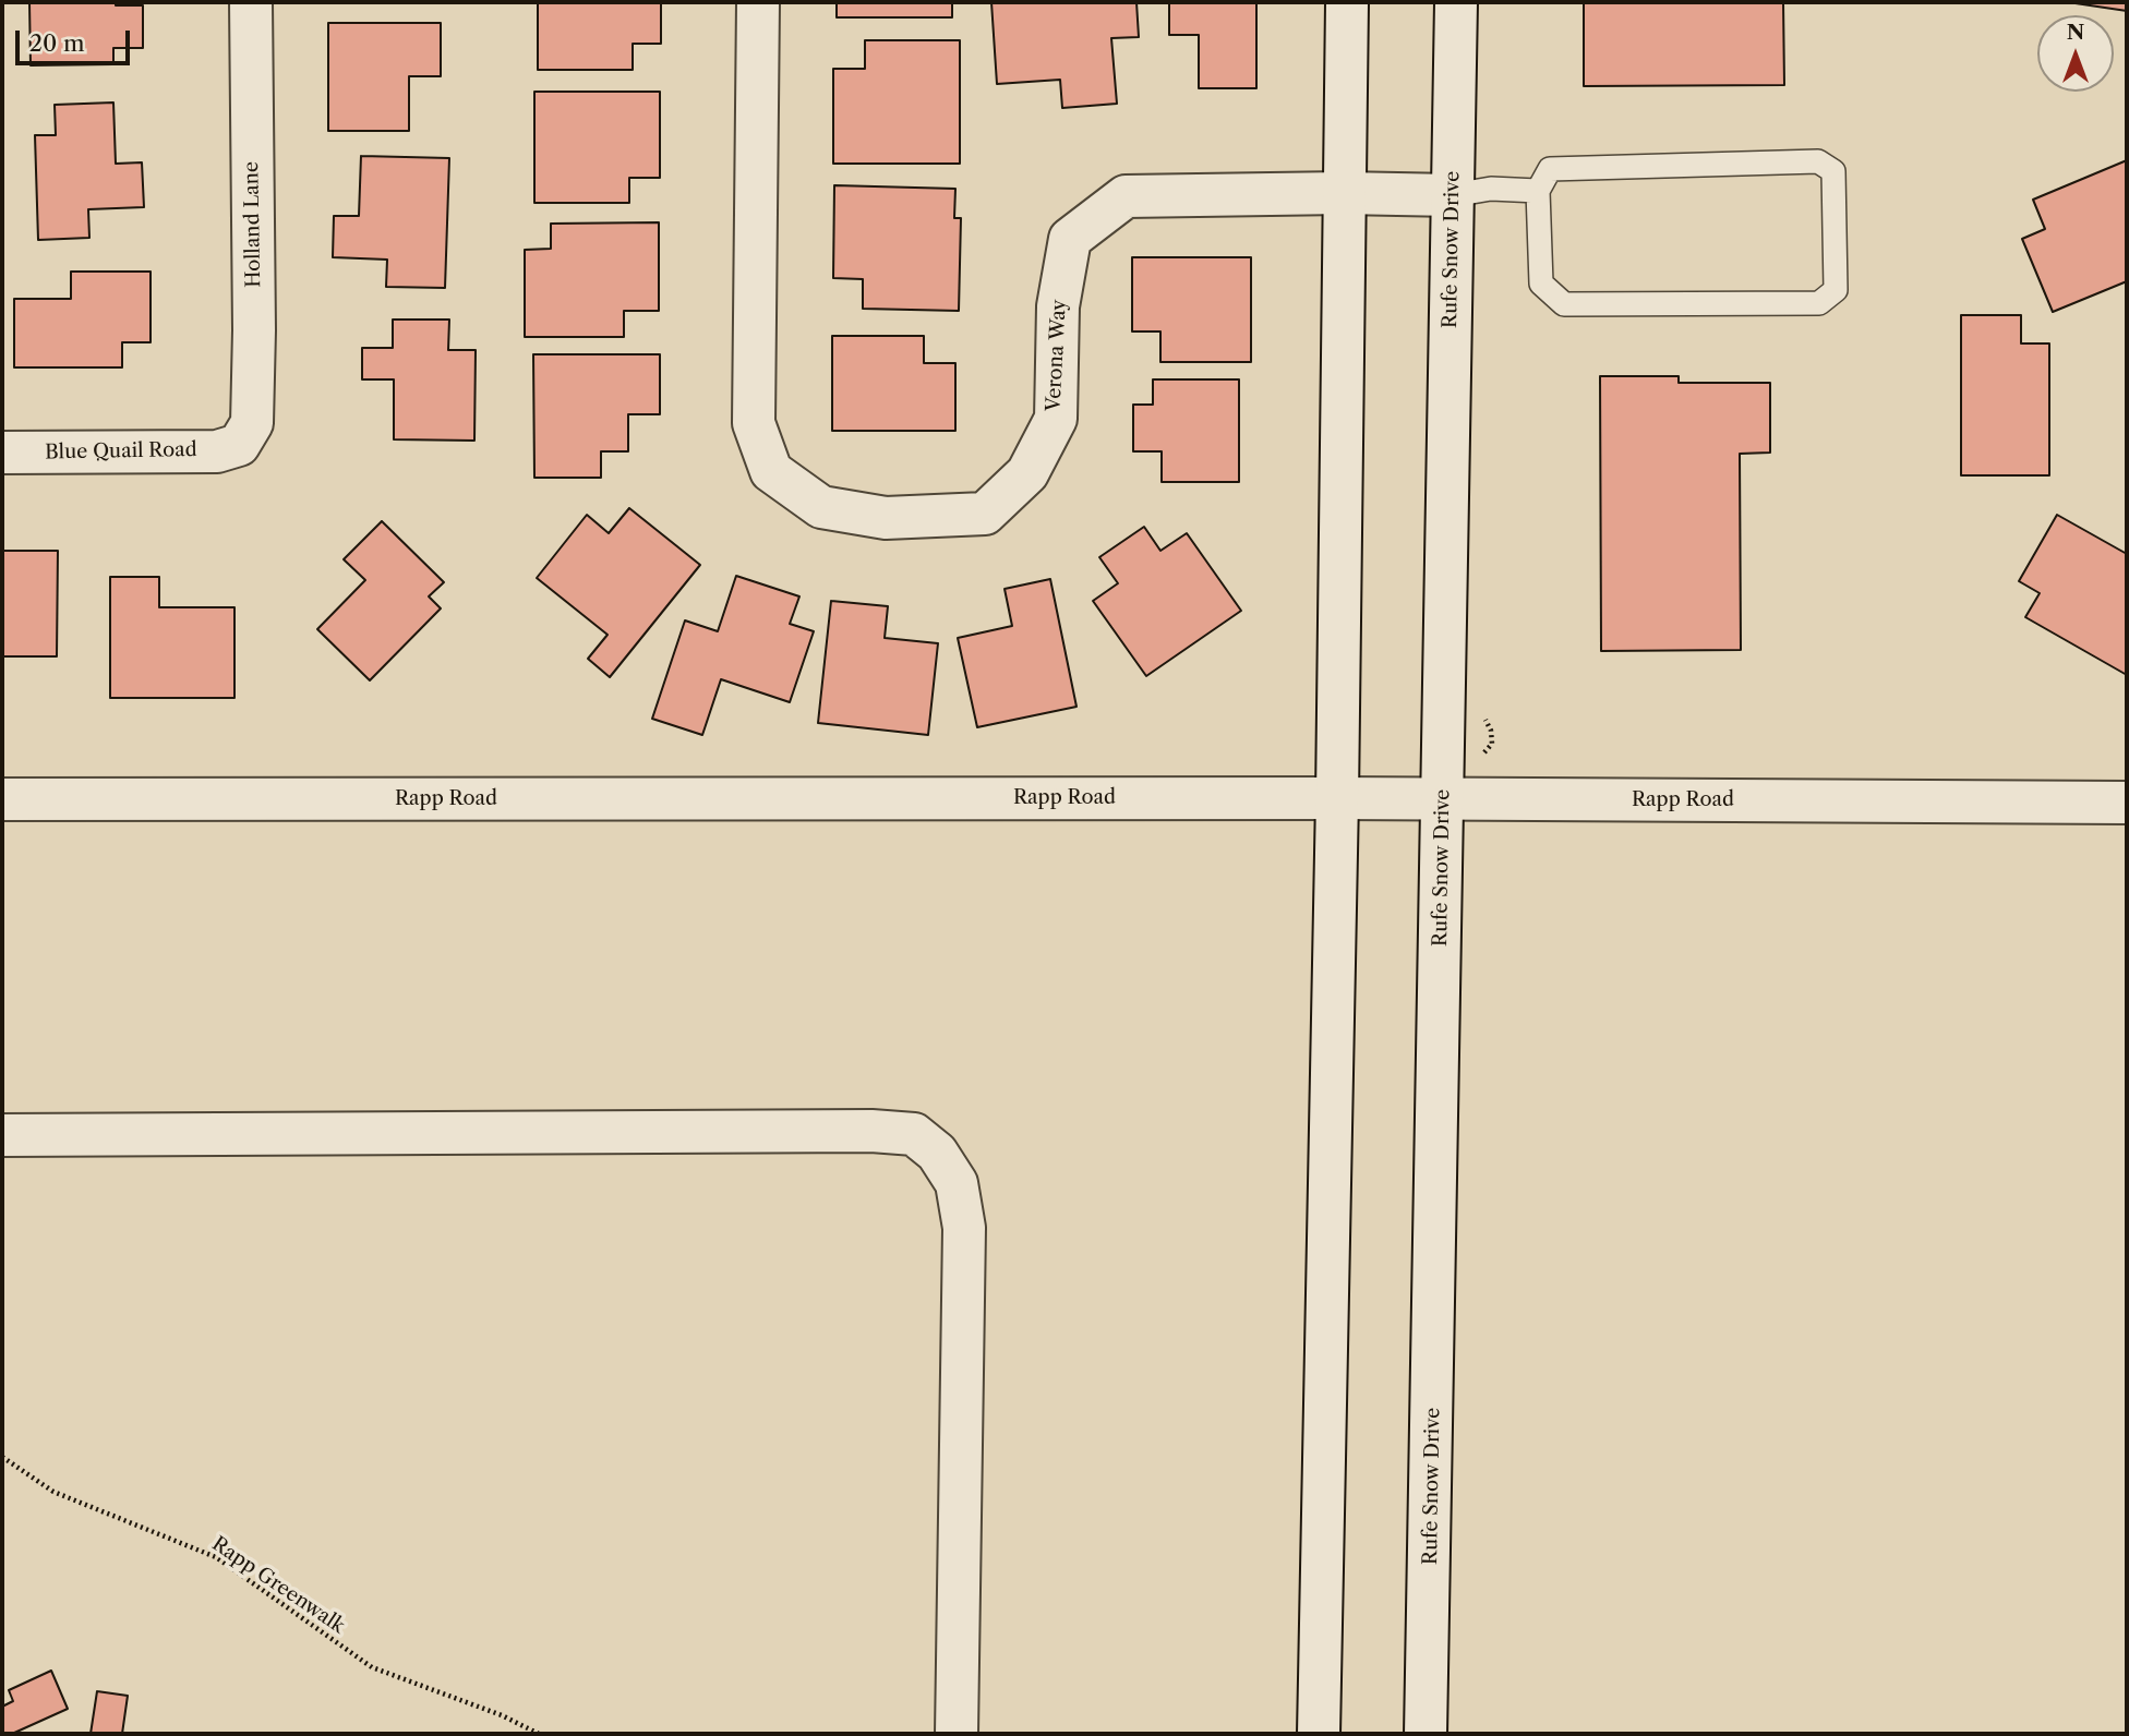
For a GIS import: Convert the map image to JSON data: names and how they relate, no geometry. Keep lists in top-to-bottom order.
{
  "streets": {
    "street": [
      "Holland Lane",
      "Rufe Snow Drive",
      "Verona Way",
      "Blue Quail Road",
      "Rapp Road"
    ],
    "path": ["Rapp Greenwalk"]
  },
  "crossings": [
    ["Holland Lane", "Blue Quail Road"],
    ["Rufe Snow Drive", "Verona Way"],
    ["Rufe Snow Drive", "Rapp Road"]
  ],
  "scale_bar": "20 m",
  "north": "top"
}
